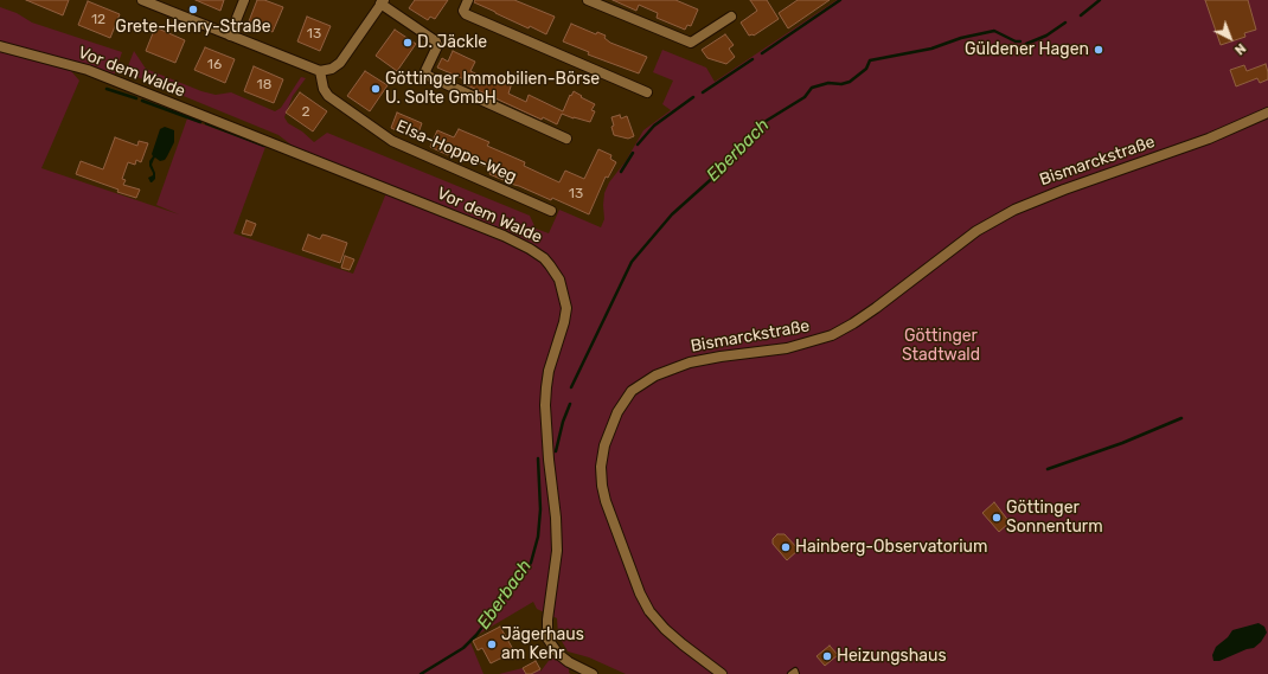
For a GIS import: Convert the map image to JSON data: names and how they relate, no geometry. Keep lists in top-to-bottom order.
{
  "streets": {
    "street": ["Vor dem Walde", "Elsa-Hoppe-Weg", "Bismarckstraße"]
  },
  "water": ["Eberbach"],
  "parks": ["Göttinger Stadtwald"],
  "places": [
    "Grete-Henry-Straße",
    "D. Jäckle",
    "Güldener Hagen",
    "Göttinger Immobilien-Börse U. Solte GmbH",
    "Göttinger Sonnenturm",
    "Hainberg-Observatorium",
    "Jägerhaus am Kehr",
    "Heizungshaus"
  ],
  "house_numbers": [
    "12",
    "13",
    "16",
    "18",
    "2",
    "13"
  ],
  "north": "bottom right"
}
